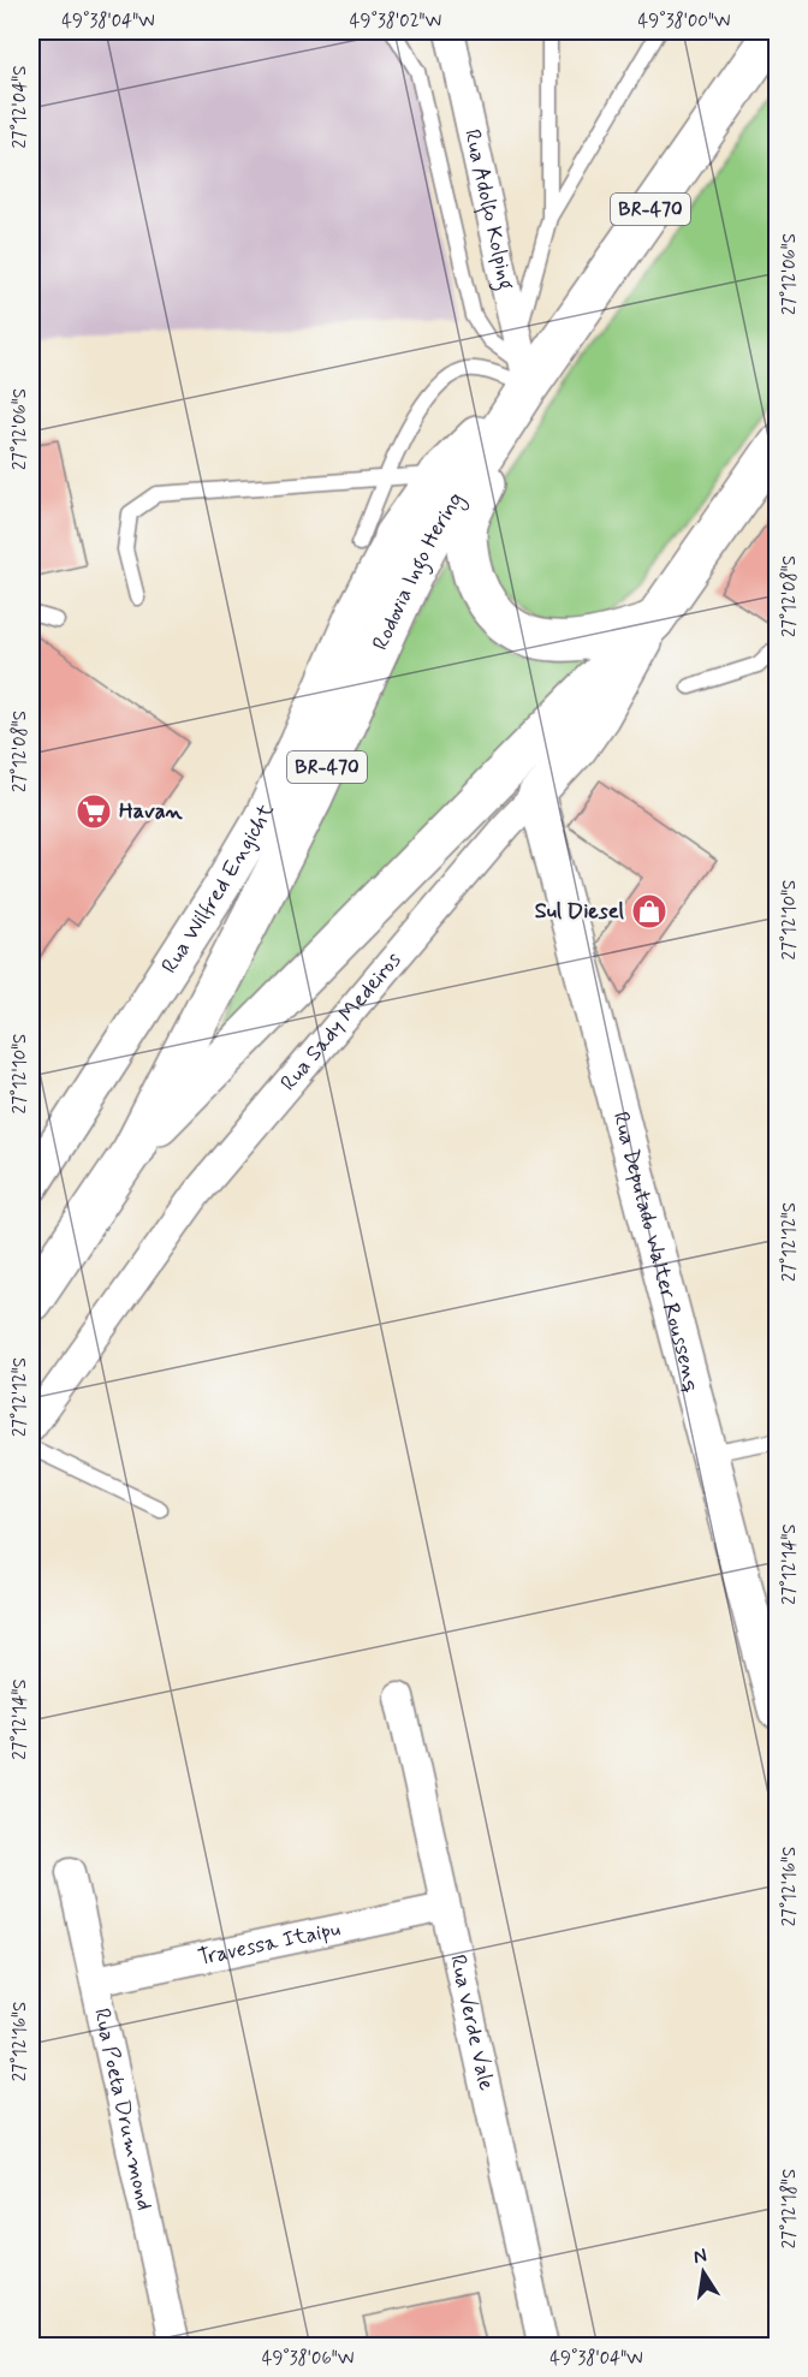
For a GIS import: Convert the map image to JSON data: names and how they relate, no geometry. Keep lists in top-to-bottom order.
{
  "streets": {
    "highway": ["BR-470", "Rodovia Ingo Hering"],
    "street": [
      "Rua Adolfo Kolping",
      "Rua Wilfred Engicht",
      "Rua Sady Medeiros",
      "Rua Deputado Walter Roussenq",
      "Travessa Itaipu",
      "Rua Verde Vale",
      "Rua Poeta Drummond"
    ]
  },
  "crossings": [
    ["Rua Adolfo Kolping", "Rodovia Ingo Hering"],
    ["Rodovia Ingo Hering", "Rua Sady Medeiros"],
    ["Rua Sady Medeiros", "Rua Deputado Walter Roussenq"],
    ["Travessa Itaipu", "Rua Verde Vale"],
    ["Travessa Itaipu", "Rua Poeta Drummond"]
  ],
  "places": {
    "supermarket": ["Havan"],
    "shop": ["Sul Diesel"]
  },
  "north": "top",
  "coordinates": [
    "49°38'04\"W",
    "49°38'02\"W",
    "49°38'00\"W",
    "27°12'04\"S",
    "27°12'06\"S",
    "27°12'08\"S",
    "27°12'10\"S",
    "27°12'12\"S",
    "27°12'14\"S",
    "27°12'16\"S",
    "27°12'18\"S",
    "49°38'06\"W"
  ]
}
